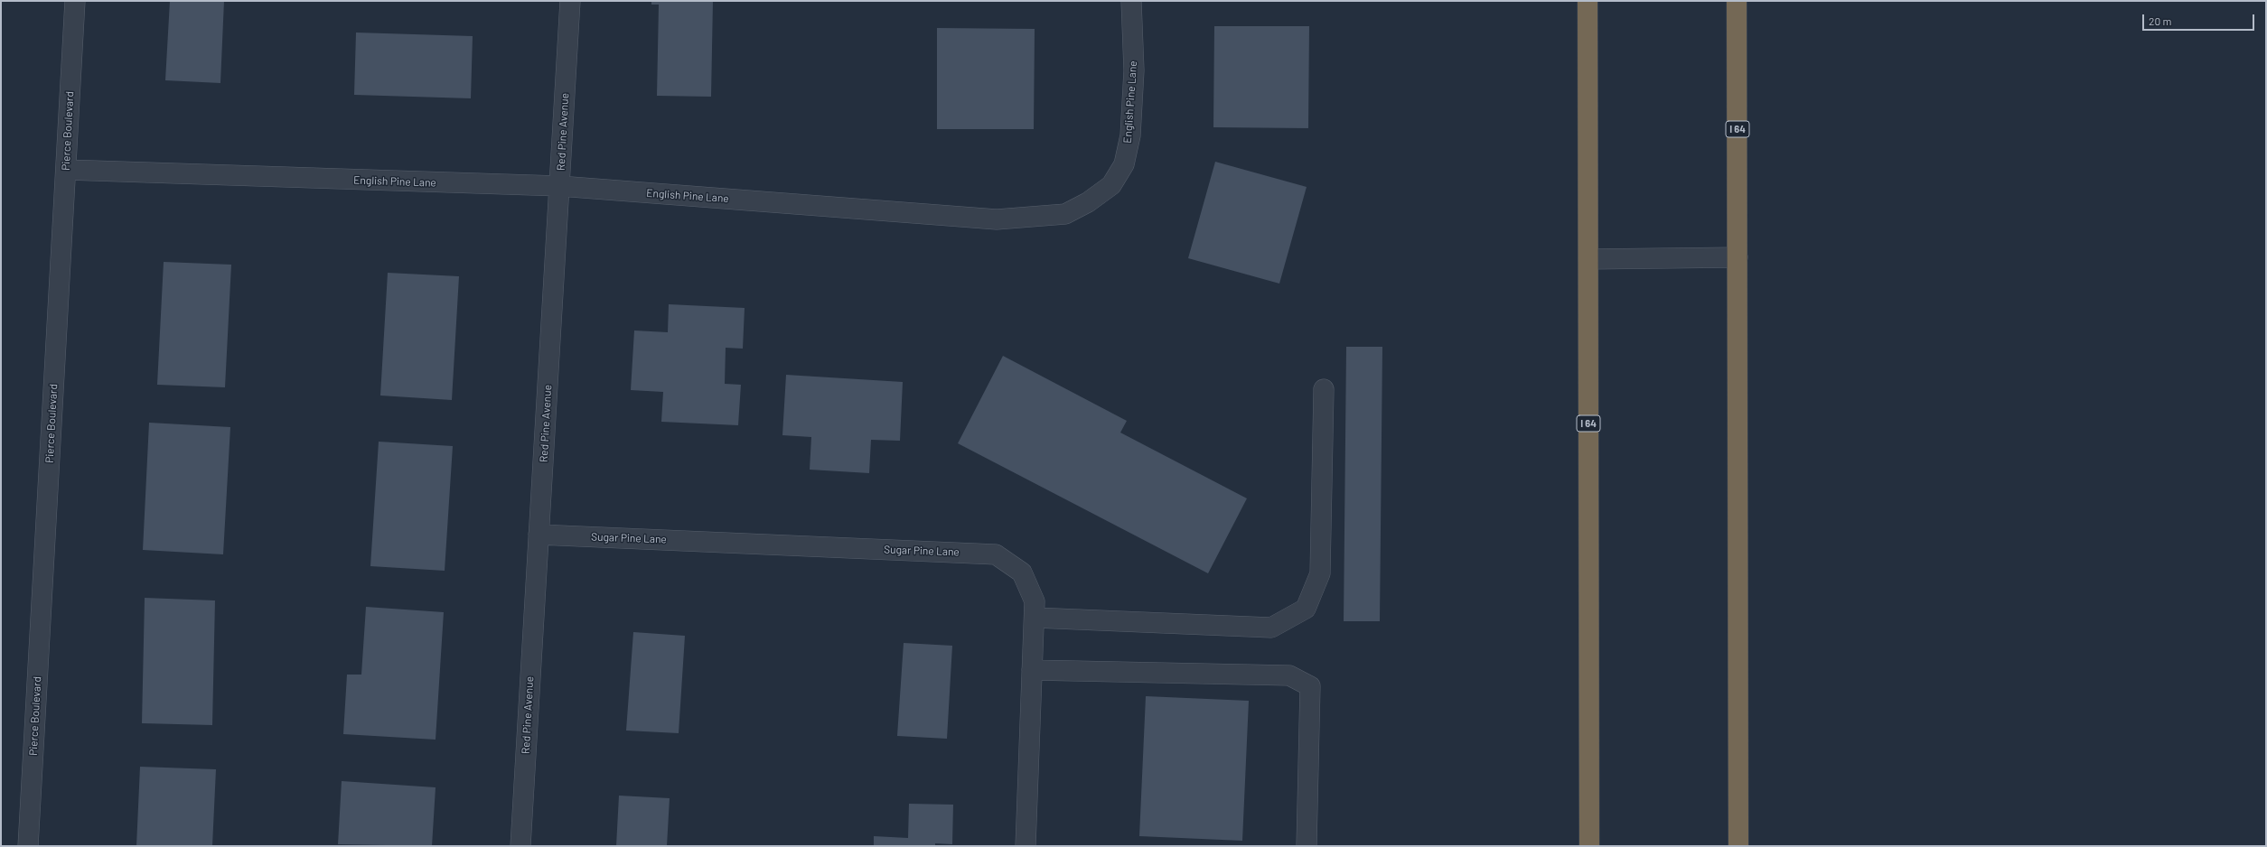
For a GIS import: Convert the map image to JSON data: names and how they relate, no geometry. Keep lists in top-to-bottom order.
{
  "streets": {
    "highway": ["I 64"],
    "street": [
      "English Pine Lane",
      "Pierce Boulevard",
      "Red Pine Avenue",
      "Sugar Pine Lane"
    ]
  },
  "crossings": [
    ["English Pine Lane", "Pierce Boulevard"],
    ["English Pine Lane", "Red Pine Avenue"],
    ["Red Pine Avenue", "Sugar Pine Lane"]
  ],
  "scale_bar": "20 m"
}
